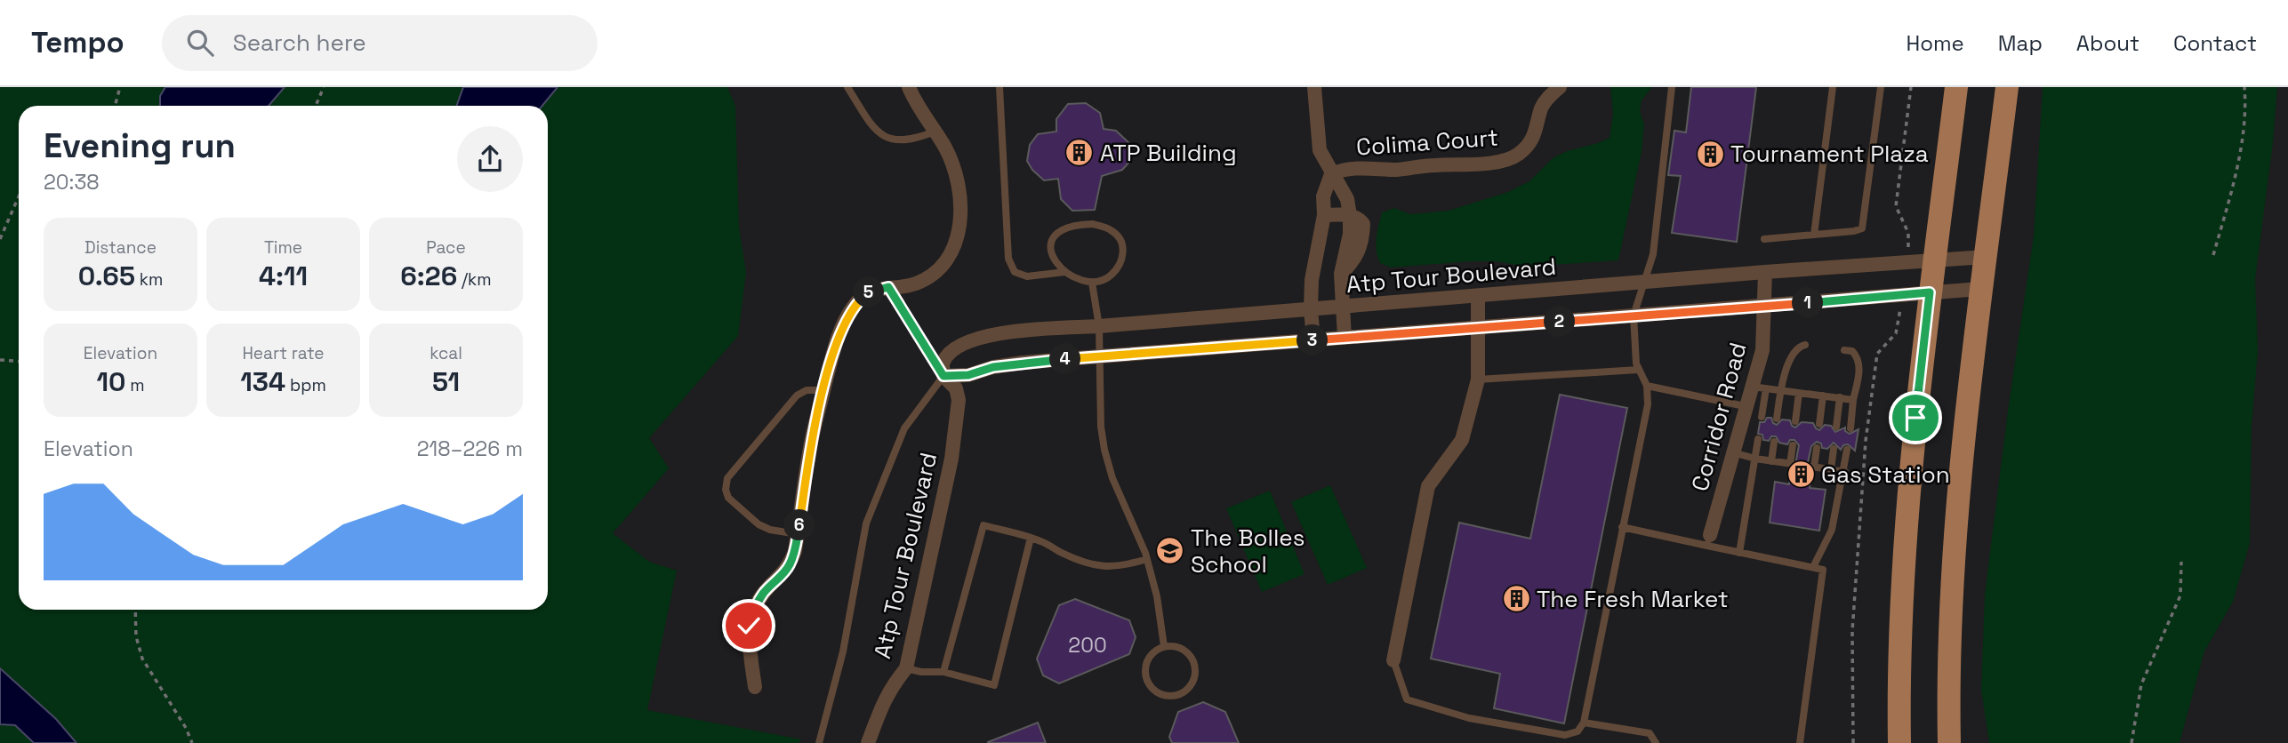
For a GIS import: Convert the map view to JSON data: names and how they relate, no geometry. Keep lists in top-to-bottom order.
{
  "streets": {
    "street": ["Colima Court", "Atp Tour Boulevard", "Corridor Road"]
  },
  "crossings": [
    ["Atp Tour Boulevard", "Corridor Road"]
  ],
  "places": {
    "building": [
      "ATP Building",
      "Tournament Plaza",
      "Gas Station",
      "The Fresh Market"
    ],
    "school or university": ["The Bolles School"]
  },
  "house_numbers": ["200"],
  "page": {
    "header": "Tempo",
    "search": "Search here",
    "nav": [
      "Home",
      "Map",
      "About",
      "Contact"
    ],
    "heading": ["Evening run", "20:38"],
    "stats": [
      ["Distance", "0.65 km"],
      ["Time", "4:11"],
      ["Pace", "6:26 /km"],
      ["Elevation", "10 m"],
      ["Heart rate", "134 bpm"],
      ["kcal", "51"]
    ],
    "pins": [
      "5",
      "1",
      "2",
      "3",
      "4",
      "6"
    ],
    "chart": ["Elevation", "218–226 m"]
  }
}
